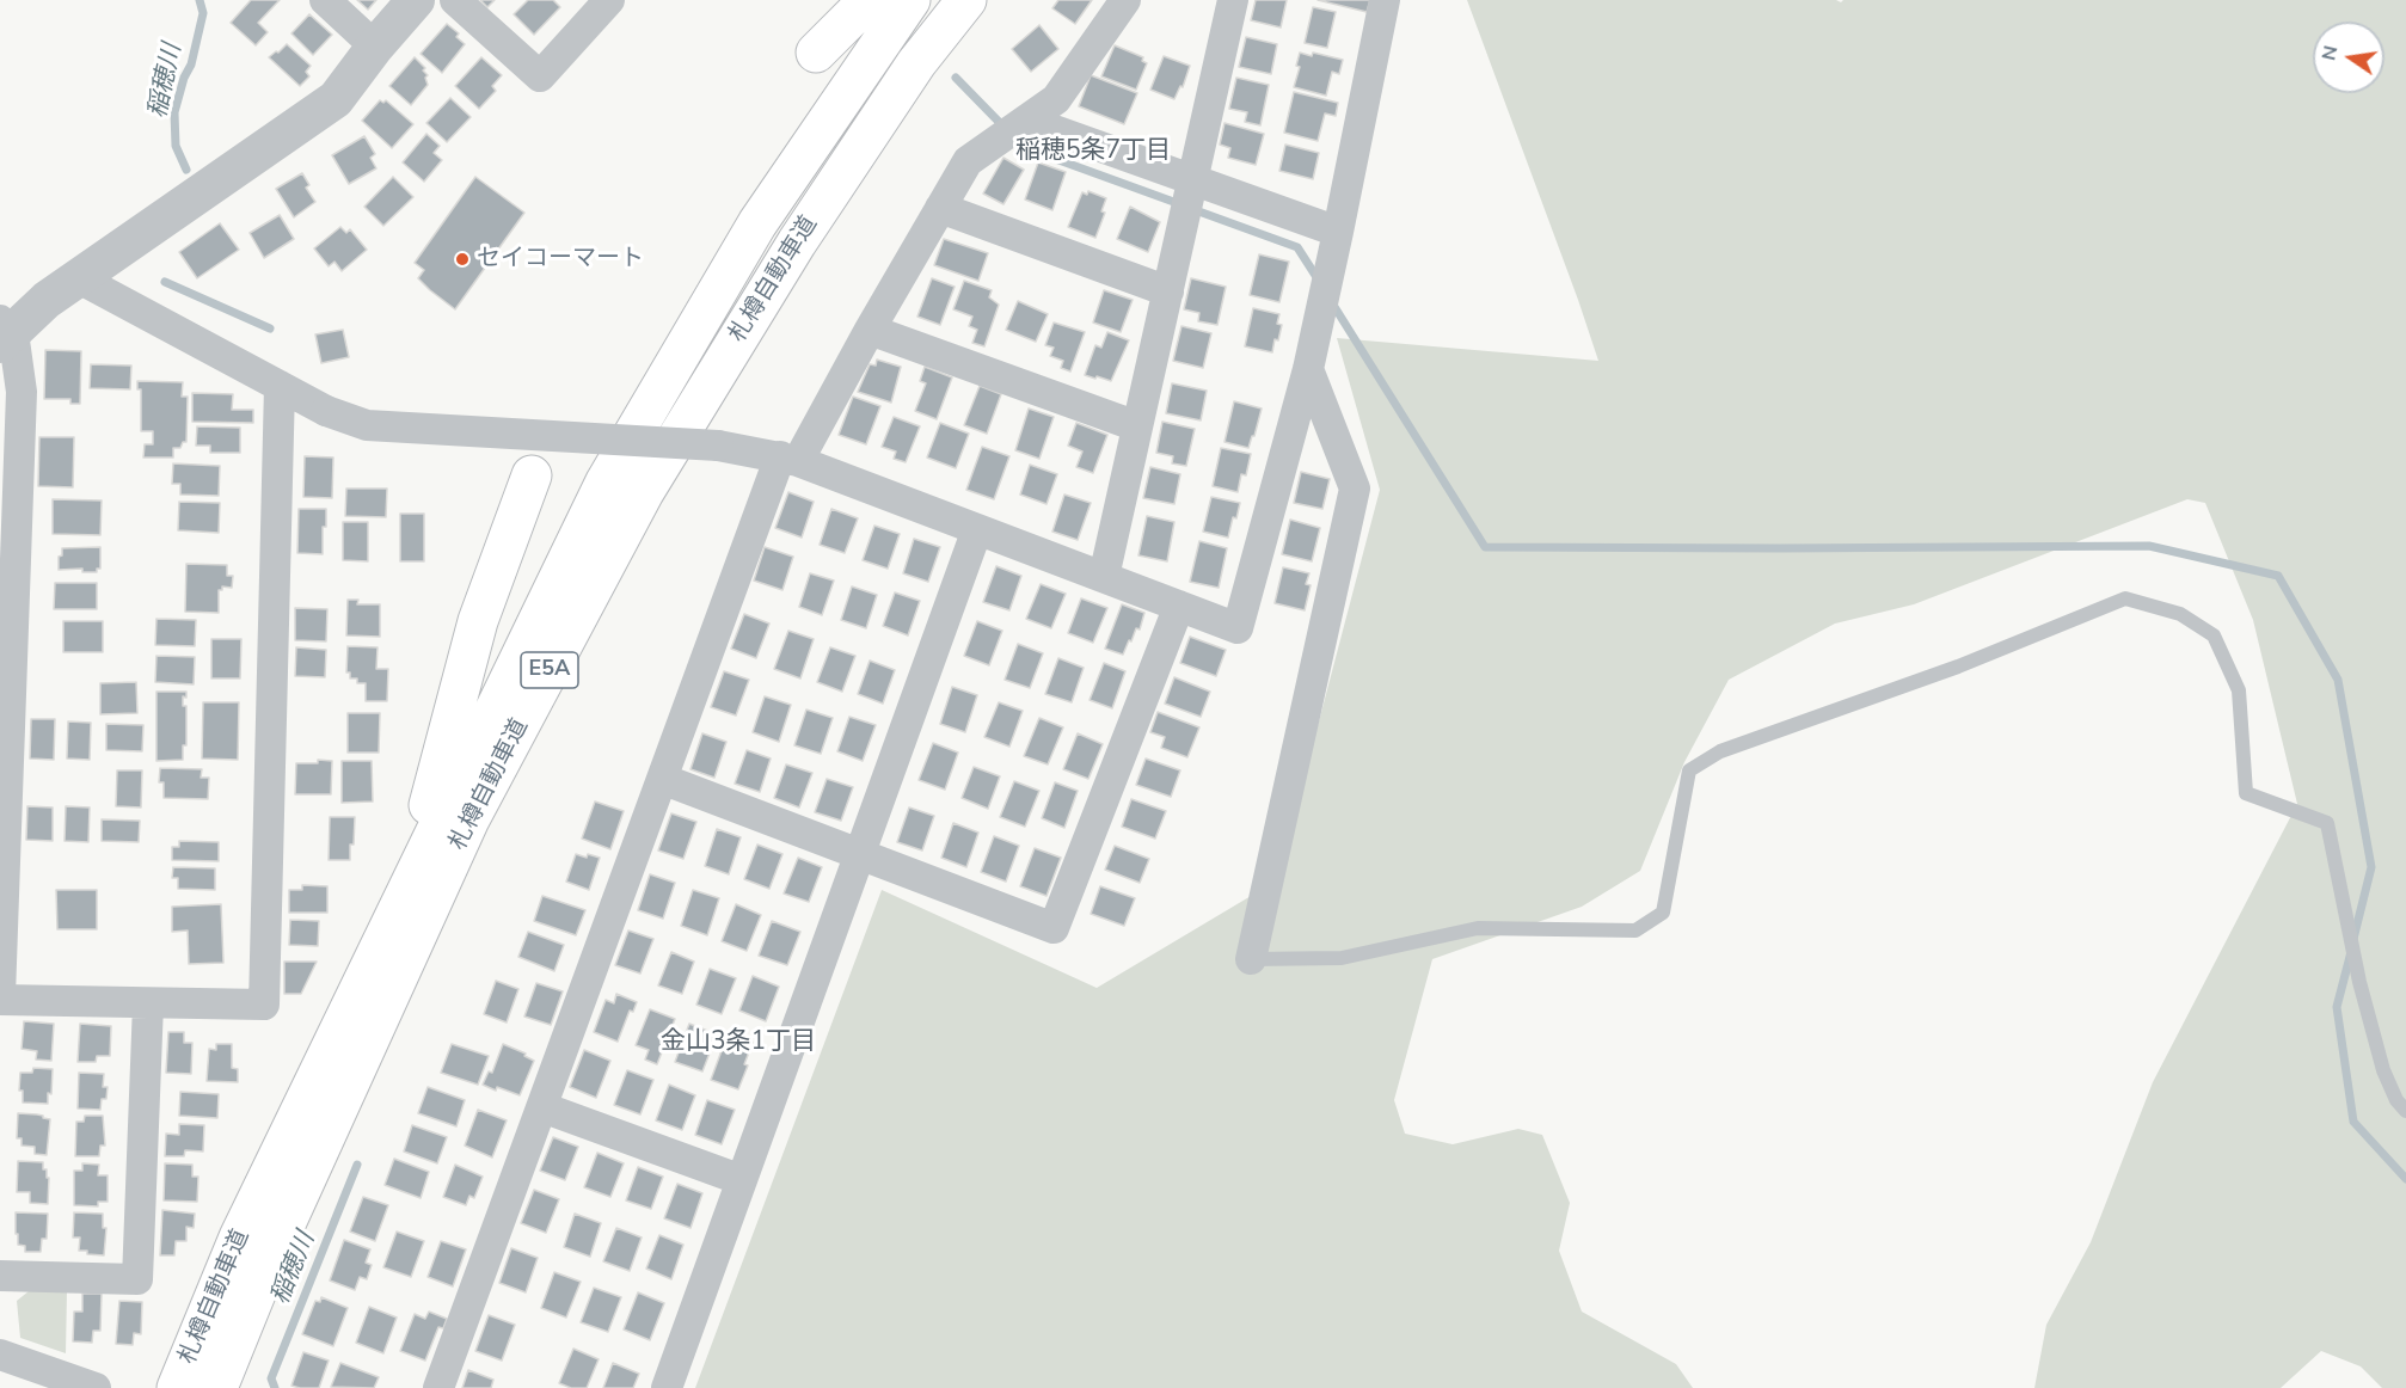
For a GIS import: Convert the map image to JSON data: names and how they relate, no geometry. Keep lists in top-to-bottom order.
{
  "streets": {
    "highway": ["札樽自動車道", "E5A"]
  },
  "districts": ["稲穂5条7丁目", "金山3条1丁目"],
  "water": ["稲穂川"],
  "places": ["セイコーマート"],
  "north": "left"
}
